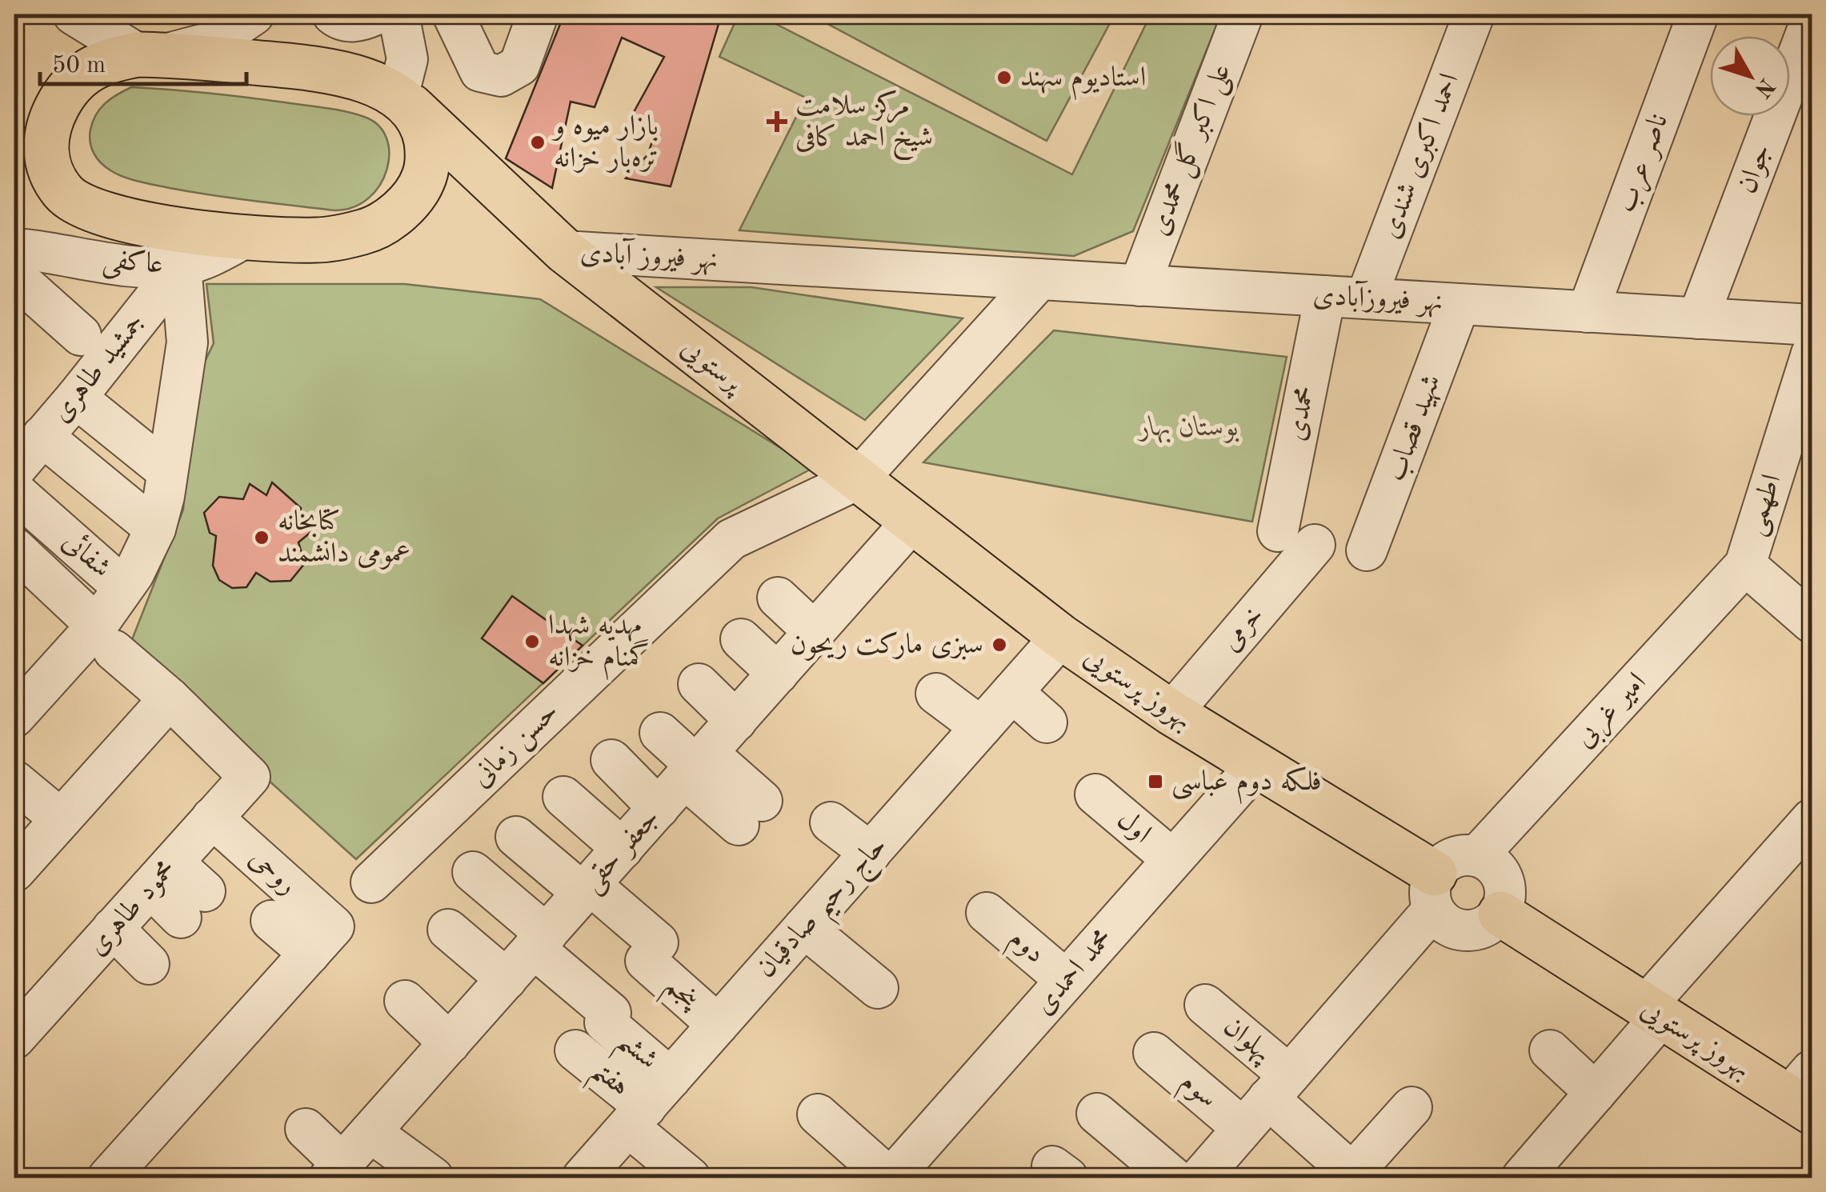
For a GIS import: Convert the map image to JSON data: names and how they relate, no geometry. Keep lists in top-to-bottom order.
{
  "streets": {
    "main road": ["نهر فیروز آبادی", "پرستویی", "بهروز پرستویی"],
    "street": [
      "علی اکبر گل محمدی",
      "احمد اکبری شندی",
      "ناصر عرب",
      "جوان",
      "عاکفی",
      "نهر فیروزآبادی",
      "جمشید طاهری",
      "محمدی",
      "شهید قصاب",
      "اطهمی",
      "شفائی",
      "خرمی",
      "امیر غربی",
      "حسن زمانی",
      "اول",
      "جعفر حقی",
      "روحی",
      "حاج رحیم صادقیان",
      "محمود طاهری",
      "دوم",
      "محمد احمدی",
      "پنجم",
      "پهلوان",
      "ششم",
      "هفتم",
      "سوم"
    ]
  },
  "crossings": [
    ["علی اکبر گل محمدی", "نهر فیروزآبادی"],
    ["احمد اکبری شندی", "نهر فیروزآبادی"],
    ["ناصر عرب", "نهر فیروزآبادی"],
    ["جوان", "نهر فیروزآبادی"],
    ["نهر فیروز آبادی", "نهر فیروزآبادی"],
    ["نهر فیروز آبادی", "پرستویی"],
    ["عاکفی", "جمشید طاهری"],
    ["نهر فیروزآبادی", "محمدی"],
    ["نهر فیروزآبادی", "شهید قصاب"],
    ["پرستویی", "بهروز پرستویی"],
    ["پرستویی", "حسن زمانی"],
    ["محمدی", "خرمی"],
    ["اطهمی", "امیر غربی"],
    ["خرمی", "بهروز پرستویی"],
    ["بهروز پرستویی", "امیر غربی"],
    ["بهروز پرستویی", "حسن زمانی"],
    ["بهروز پرستویی", "جعفر حقی"],
    ["بهروز پرستویی", "حاج رحیم صادقیان"],
    ["بهروز پرستویی", "محمد احمدی"],
    ["اول", "محمد احمدی"],
    ["جعفر حقی", "پنجم"],
    ["جعفر حقی", "ششم"],
    ["روحی", "محمود طاهری"],
    ["حاج رحیم صادقیان", "پنجم"],
    ["حاج رحیم صادقیان", "ششم"],
    ["حاج رحیم صادقیان", "هفتم"],
    ["دوم", "محمد احمدی"],
    ["پهلوان", "سوم"],
    ["ششم", "هفتم"]
  ],
  "parks": ["بوستان بهار"],
  "places": {
    "other": [
      "استادیوم سهند",
      "بازار میوه و تره‌بار خزانه",
      "کتابخانه عمومی دانشمند",
      "مهدیه شهدا گمنام خزانه",
      "سبزی مارکت ریحون"
    ],
    "health": ["مرکز سلامت شیخ احمد کافی"],
    "transit": ["فلکه دوم عباسی"]
  },
  "scale_bar": "50 m",
  "north": "bottom right"
}
